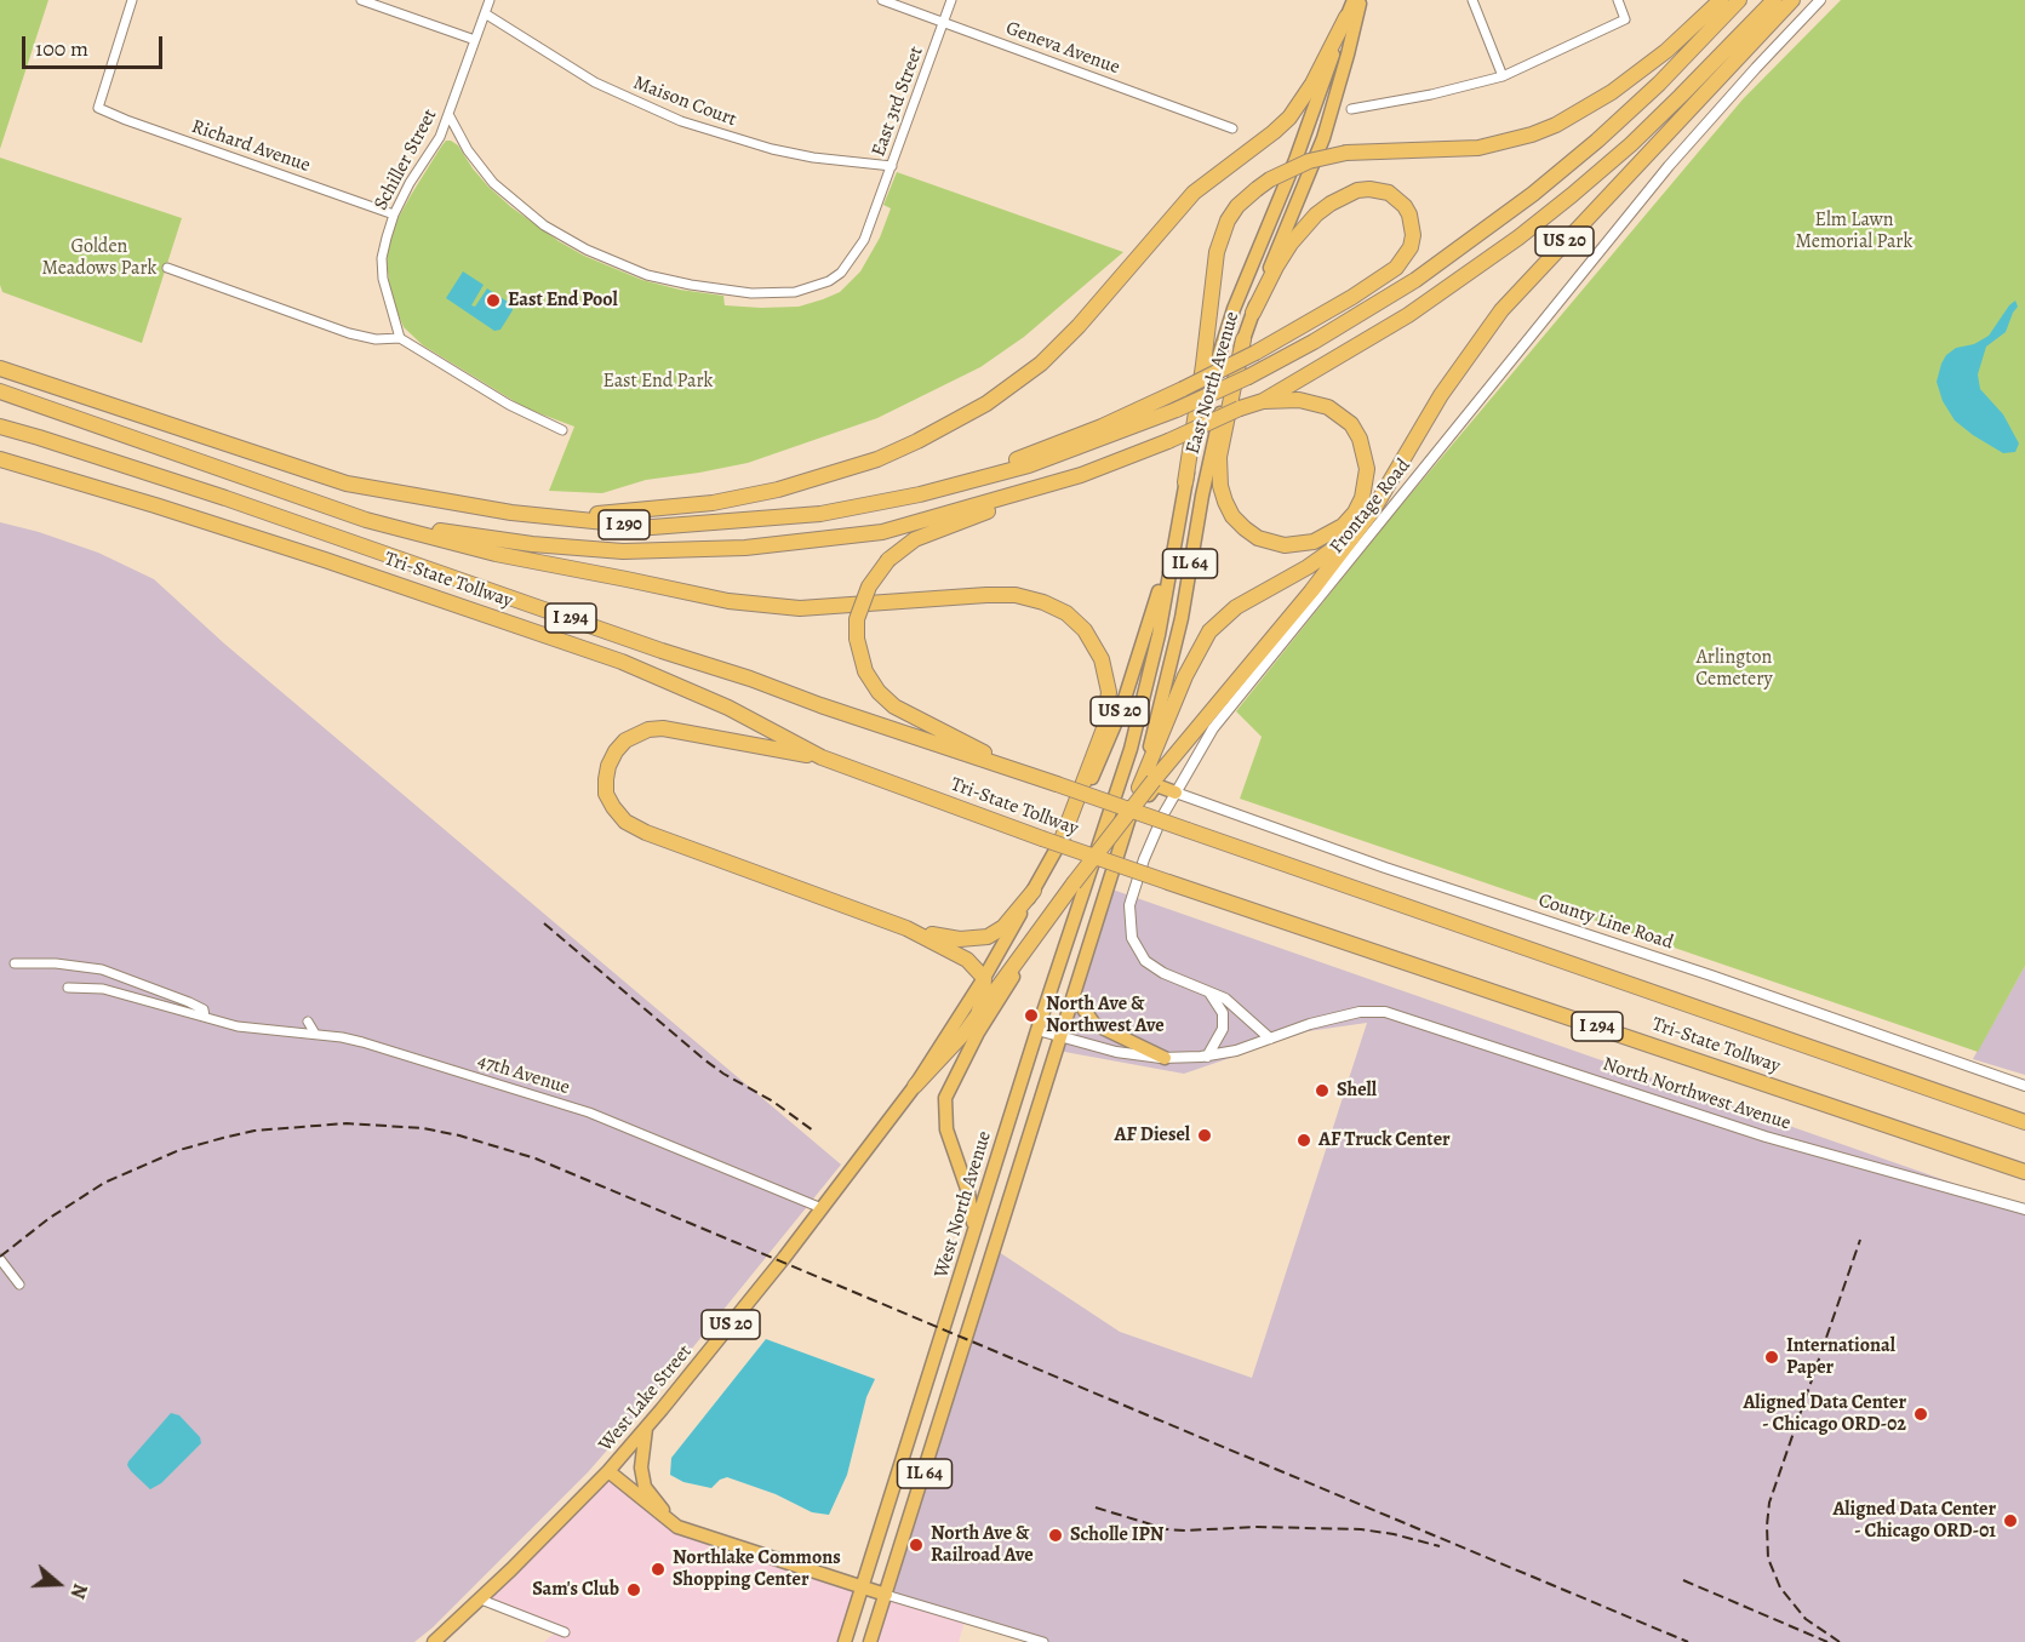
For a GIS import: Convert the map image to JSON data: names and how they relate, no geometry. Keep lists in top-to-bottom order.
{
  "streets": {
    "highway": [
      "US 20",
      "I 290",
      "Tri-State Tollway",
      "I 294"
    ],
    "main road": [
      "East North Avenue",
      "IL 64",
      "West North Avenue",
      "West Lake Street"
    ],
    "street": [
      "Geneva Avenue",
      "Maison Court",
      "East 3rd Street",
      "Richard Avenue",
      "Schiller Street",
      "Frontage Road",
      "County Line Road",
      "47th Avenue",
      "North Northwest Avenue"
    ]
  },
  "crossings": [
    ["Geneva Avenue", "East 3rd Street"],
    ["Maison Court", "East 3rd Street"],
    ["Maison Court", "Schiller Street"],
    ["East 3rd Street", "Schiller Street"],
    ["Richard Avenue", "Schiller Street"],
    ["US 20", "East North Avenue"],
    ["US 20", "IL 64"],
    ["US 20", "West Lake Street"],
    ["East North Avenue", "IL 64"],
    ["East North Avenue", "West North Avenue"],
    ["Frontage Road", "County Line Road"],
    ["Frontage Road", "North Northwest Avenue"],
    ["IL 64", "North Northwest Avenue"],
    ["47th Avenue", "West Lake Street"],
    ["North Northwest Avenue", "West North Avenue"]
  ],
  "parks": [
    "Elm Lawn Memorial Park",
    "Golden Meadows Park",
    "East End Park",
    "Arlington Cemetery"
  ],
  "places": [
    "East End Pool",
    "North Ave & Northwest Ave",
    "Shell",
    "AF Diesel",
    "AF Truck Center",
    "International Paper",
    "Aligned Data Center - Chicago ORD-02",
    "Aligned Data Center - Chicago ORD-01",
    "Scholle IPN",
    "North Ave & Railroad Ave",
    "Northlake Commons Shopping Center",
    "Sam's Club"
  ],
  "scale_bar": "100 m",
  "north": "right"
}
